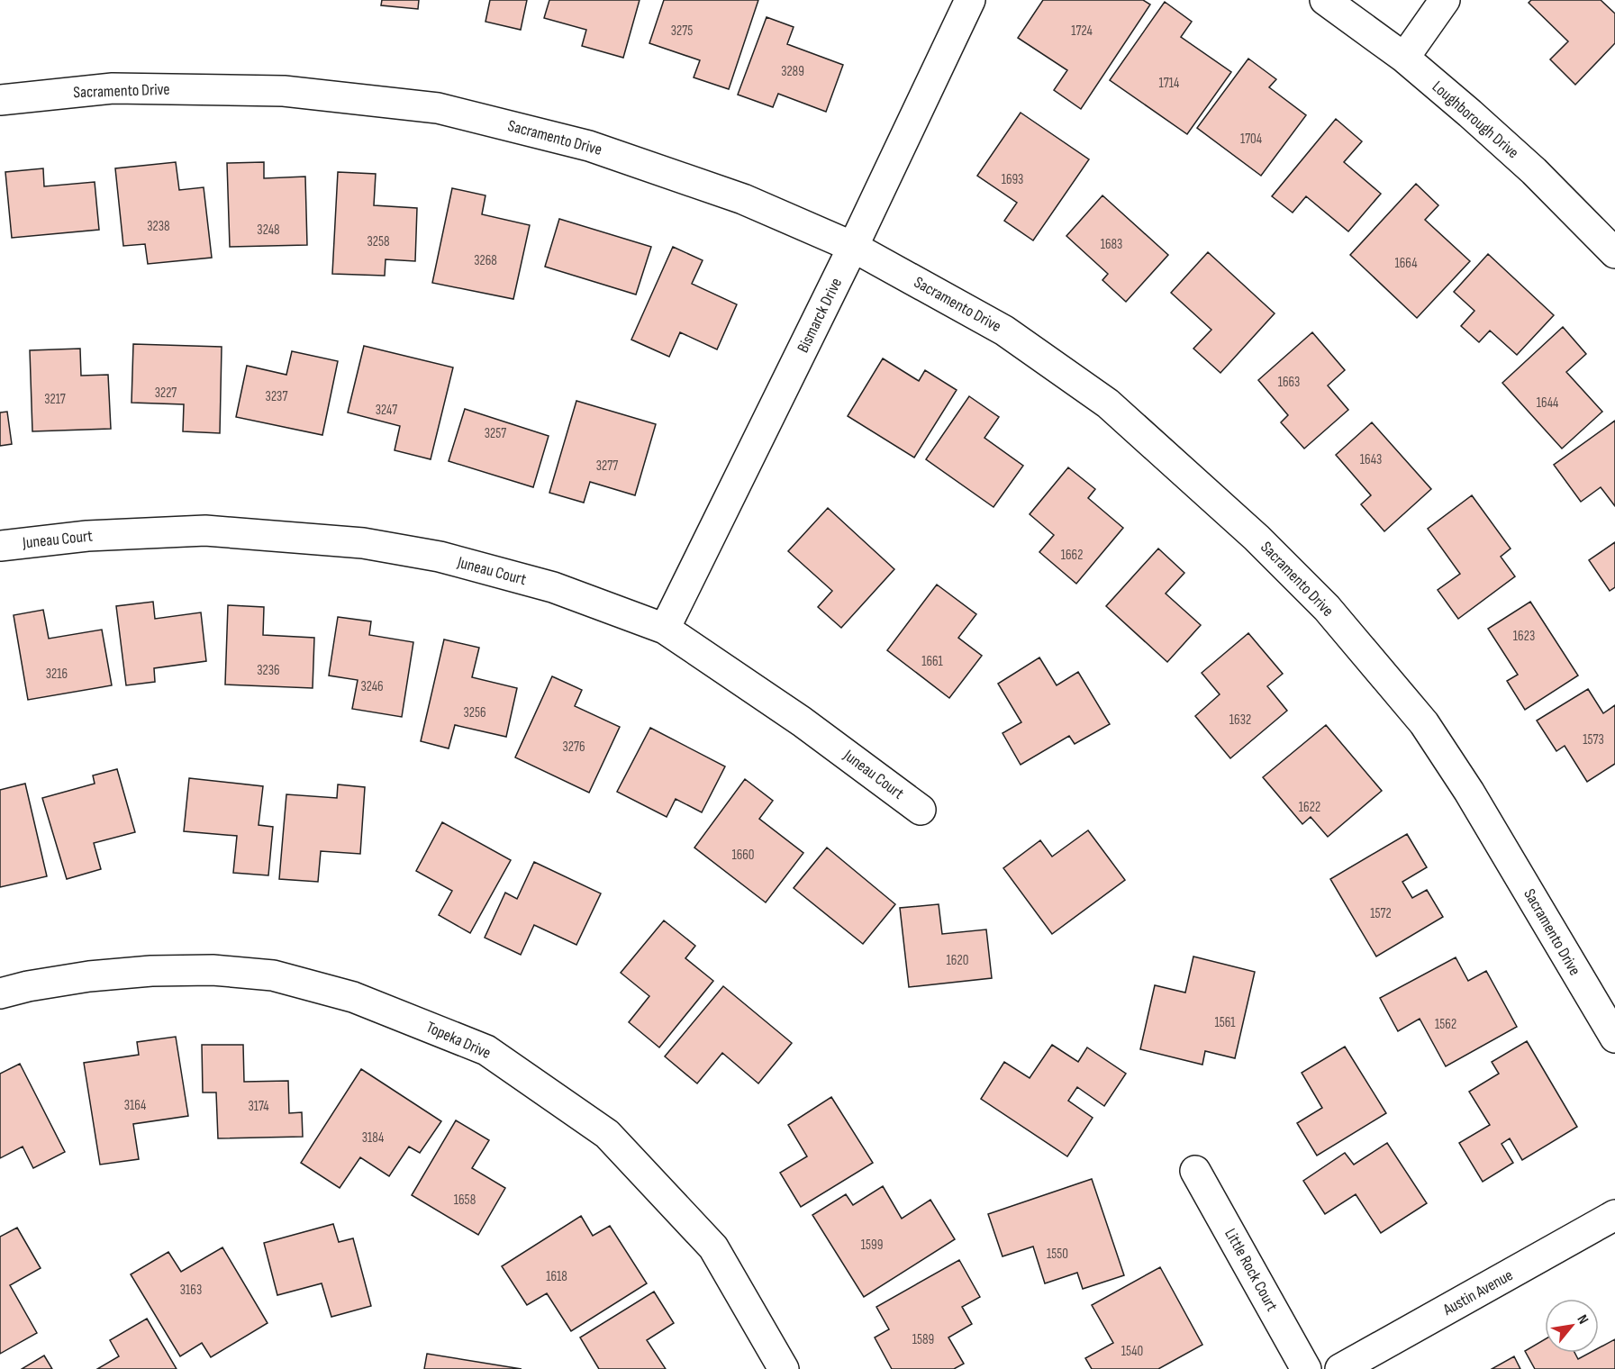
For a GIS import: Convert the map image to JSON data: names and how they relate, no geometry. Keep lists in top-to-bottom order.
{
  "streets": {
    "street": [
      "Sacramento Drive",
      "Loughborough Drive",
      "Bismarck Drive",
      "Juneau Court",
      "Topeka Drive",
      "Little Rock Court",
      "Austin Avenue"
    ]
  },
  "crossings": [
    ["Sacramento Drive", "Bismarck Drive"],
    ["Bismarck Drive", "Juneau Court"]
  ],
  "house_numbers": [
    "3275",
    "1724",
    "3289",
    "1714",
    "1704",
    "1693",
    "3238",
    "3248",
    "3258",
    "1683",
    "3268",
    "1664",
    "1663",
    "3227",
    "3237",
    "3217",
    "1644",
    "3247",
    "3257",
    "1643",
    "3277",
    "1662",
    "1623",
    "1661",
    "3236",
    "3216",
    "3246",
    "3256",
    "1632",
    "1573",
    "3276",
    "1622",
    "1660",
    "1572",
    "1620",
    "1561",
    "1562",
    "3164",
    "3174",
    "3184",
    "1658",
    "1599",
    "1550",
    "1618",
    "3163",
    "1589",
    "1540"
  ],
  "north": "top right"
}
